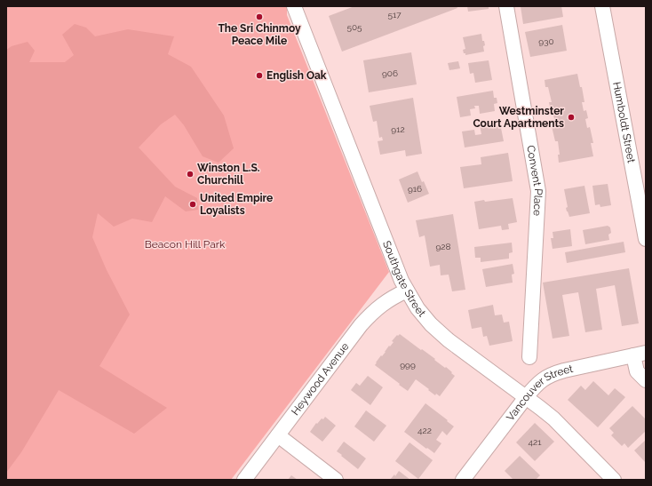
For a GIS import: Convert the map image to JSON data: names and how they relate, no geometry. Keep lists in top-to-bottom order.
{
  "streets": {
    "street": [
      "Humboldt Street",
      "Convent Place",
      "Southgate Street",
      "Heywood Avenue",
      "Vancouver Street"
    ]
  },
  "crossings": [
    ["Southgate Street", "Heywood Avenue"],
    ["Southgate Street", "Vancouver Street"]
  ],
  "parks": ["Beacon Hill Park"],
  "places": [
    "The Sri Chinmoy Peace Mile",
    "English Oak",
    "Westminster Court Apartments",
    "Winston L.S. Churchill",
    "United Empire Loyalists"
  ],
  "house_numbers": [
    "517",
    "505",
    "930",
    "906",
    "912",
    "916",
    "928",
    "999",
    "422",
    "421"
  ]
}
